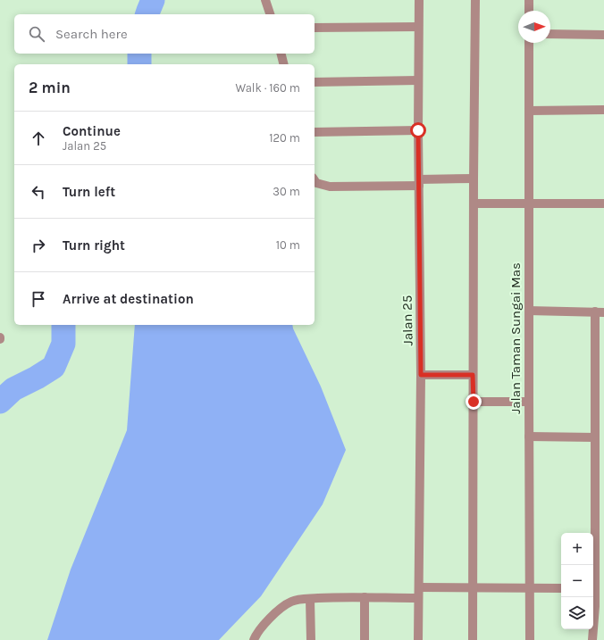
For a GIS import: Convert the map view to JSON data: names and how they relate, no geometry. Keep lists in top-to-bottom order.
{
  "streets": {
    "street": ["Jalan 25", "Jalan Taman Sungai Mas"]
  },
  "north": "right",
  "page": {
    "search": "Search here",
    "heading": ["2 min", "Walk · 160 m"],
    "list": [
      ["Continue", "Jalan 25", "120 m"],
      ["Turn left", "30 m"],
      ["Turn right", "10 m"],
      "Arrive at destination"
    ],
    "map_buttons": ["+", "−"]
  }
}
